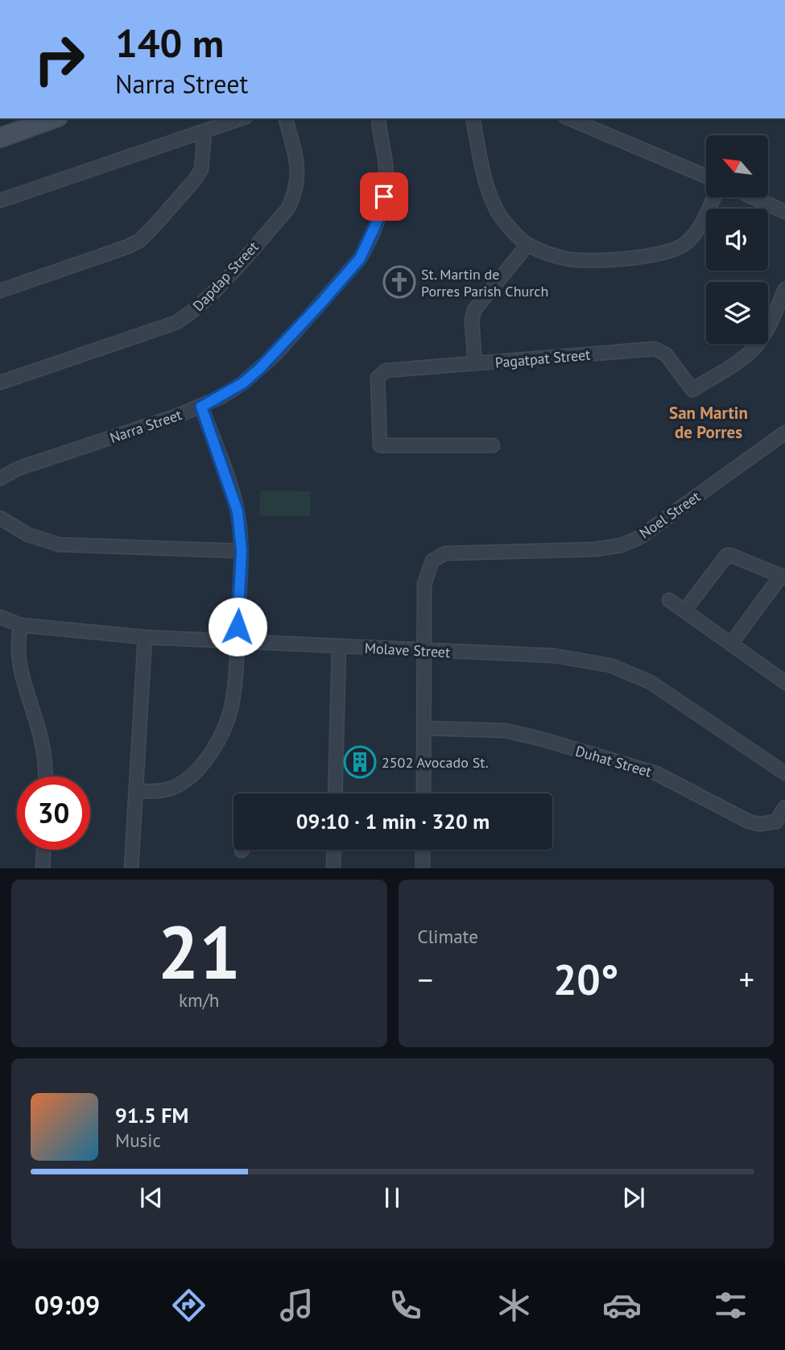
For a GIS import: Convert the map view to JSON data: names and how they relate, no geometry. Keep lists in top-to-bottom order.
{
  "streets": {
    "street": [
      "Dapdap Street",
      "Pagatpat Street",
      "Narra Street",
      "Noel Street",
      "Molave Street",
      "Duhat Street"
    ]
  },
  "crossings": [
    ["Noel Street", "Molave Street"]
  ],
  "districts": ["San Martin de Porres"],
  "places": {
    "church": ["St. Martin de Porres Parish Church"],
    "building": ["2502 Avocado St."]
  },
  "north": "top left",
  "page": {
    "turn": ["140 m", "Narra Street"],
    "limit": "30",
    "trip": "09:10 · 1 min · 320 m",
    "tile": [
      ["21", "km/h"],
      "Climate"
    ],
    "heat": ["−", "20°", "+"],
    "song": ["91.5 FM", "Music"],
    "tabs": "09:09"
  }
}
